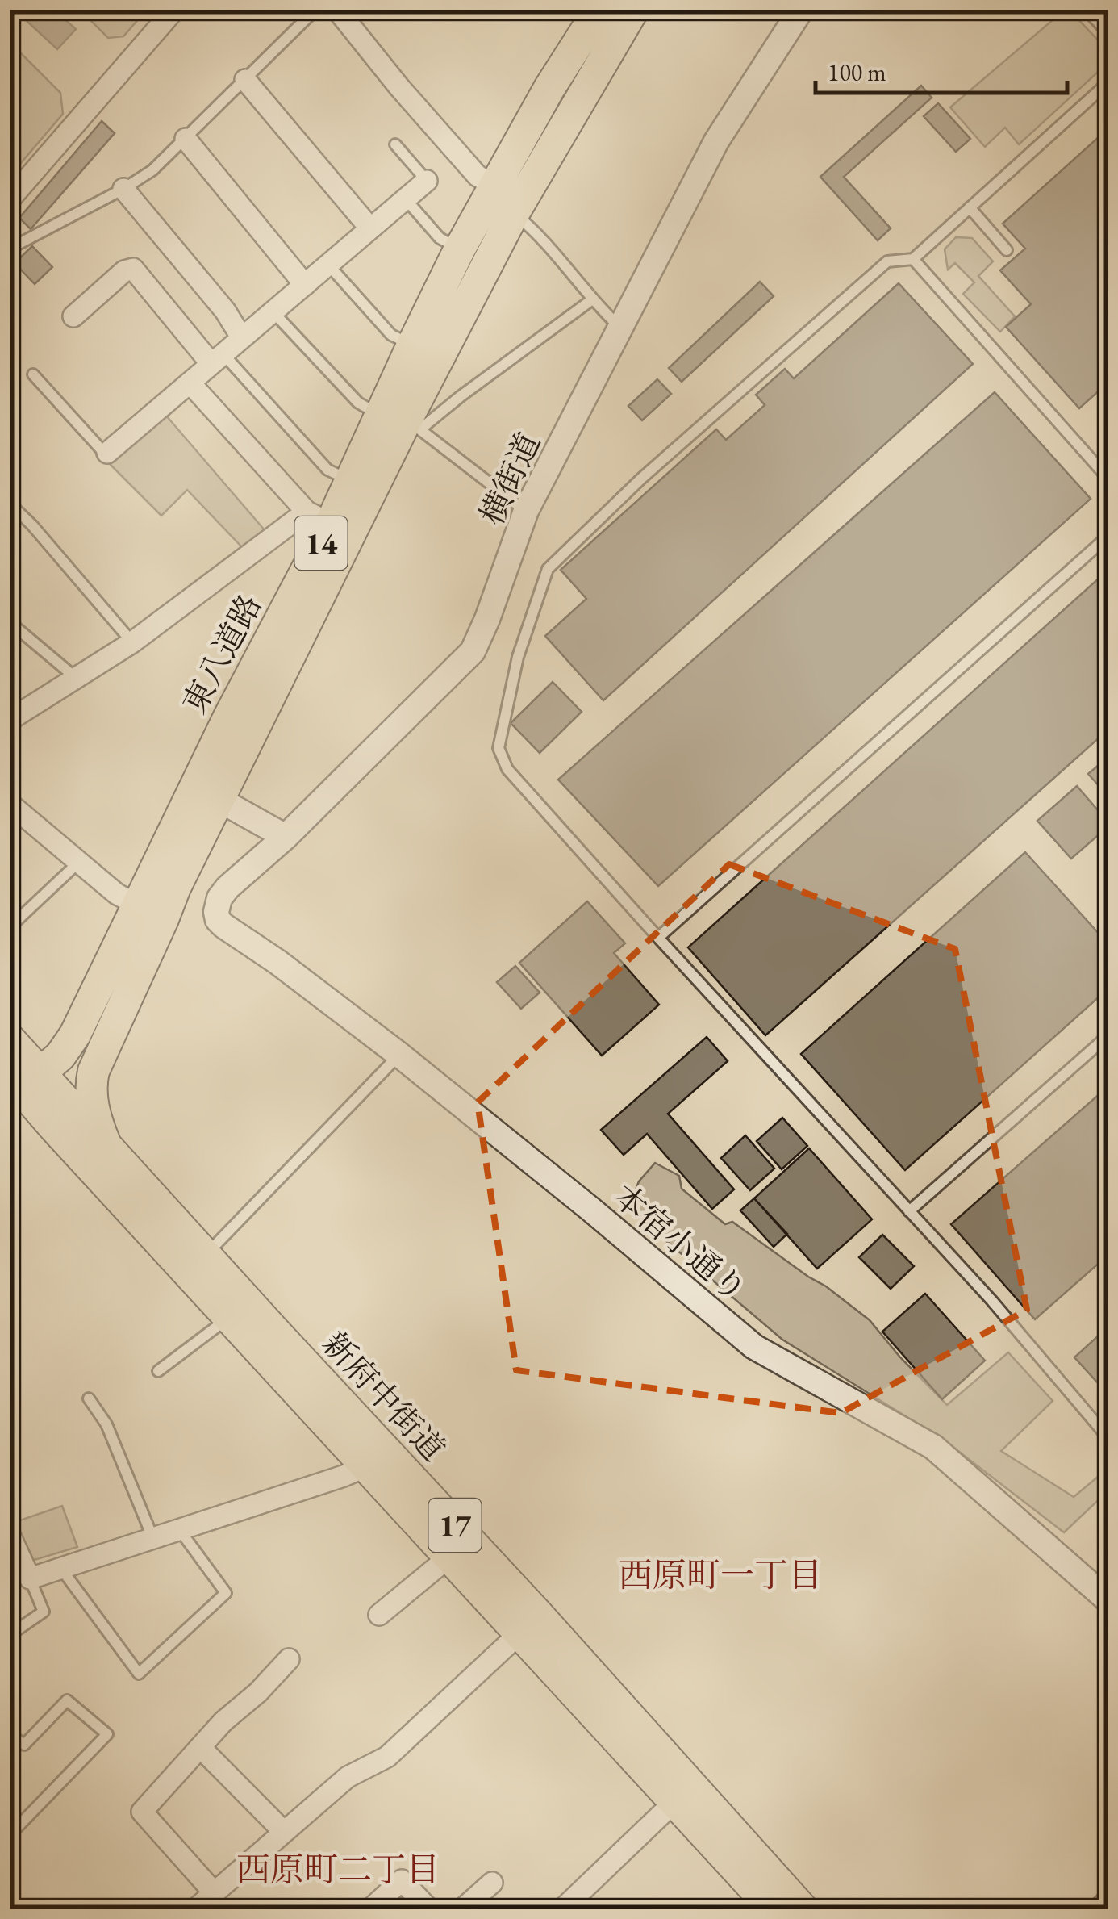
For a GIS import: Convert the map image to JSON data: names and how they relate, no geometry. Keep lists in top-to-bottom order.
{
  "streets": {
    "main road": [
      "14",
      "東八道路",
      "新府中街道",
      "17"
    ],
    "street": ["横街道", "本宿小通り"]
  },
  "crossings": [
    ["横街道", "本宿小通り"],
    ["東八道路", "新府中街道"]
  ],
  "districts": ["西原町一丁目", "西原町二丁目"],
  "scale_bar": "100 m"
}
